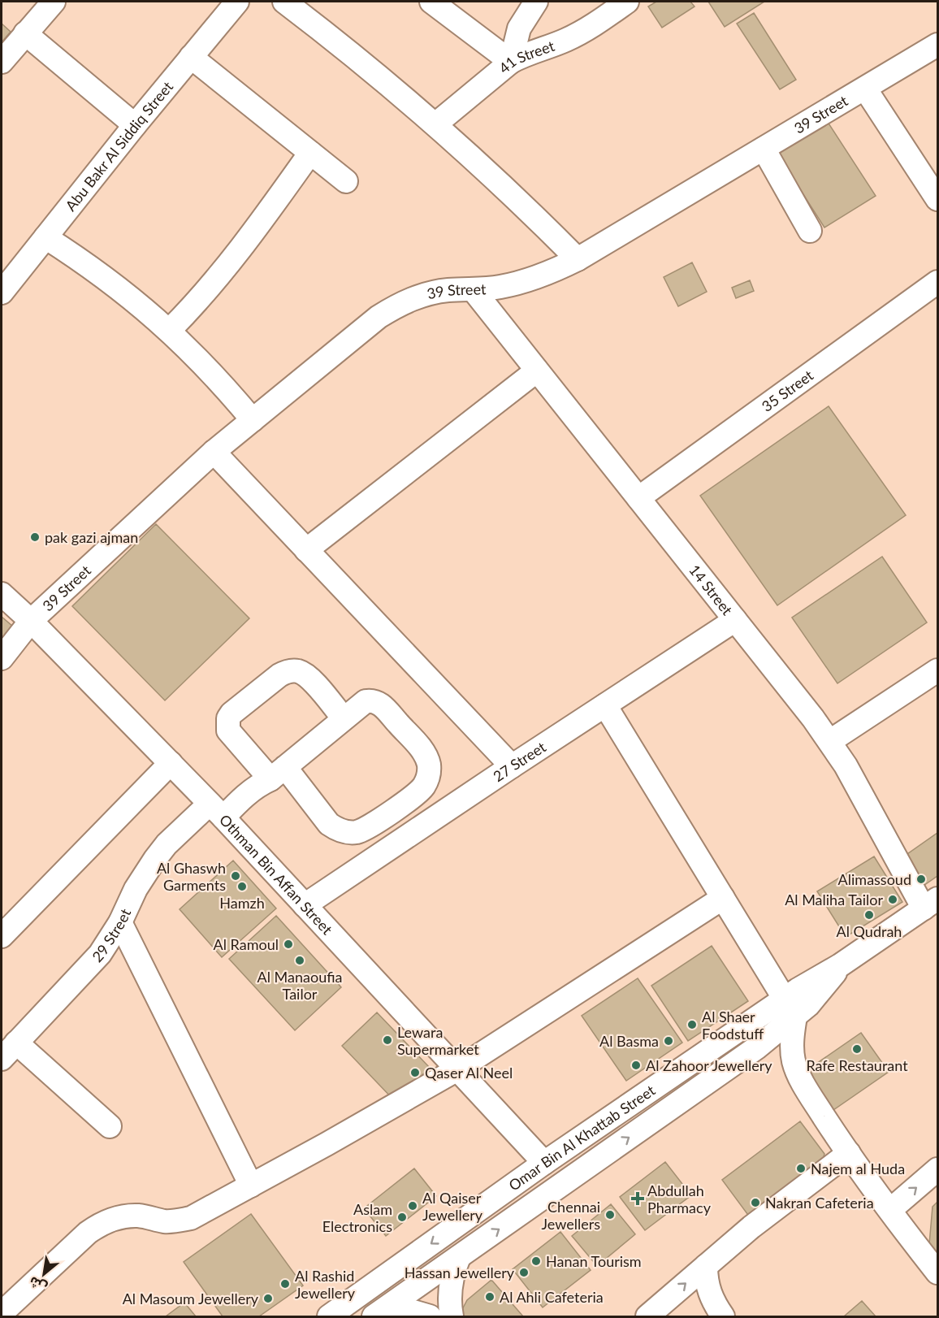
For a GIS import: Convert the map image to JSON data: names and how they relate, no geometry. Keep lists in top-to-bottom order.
{
  "streets": {
    "street": [
      "41 Street",
      "39 Street",
      "Abu Bakr Al Siddiq Street",
      "35 Street",
      "14 Street",
      "27 Street",
      "Othman Bin Affan Street",
      "29 Street",
      "Omar Bin Al Khattab Street"
    ]
  },
  "crossings": [
    ["39 Street", "14 Street"],
    ["39 Street", "Othman Bin Affan Street"],
    ["35 Street", "14 Street"],
    ["14 Street", "27 Street"],
    ["14 Street", "Omar Bin Al Khattab Street"],
    ["27 Street", "Othman Bin Affan Street"],
    ["Othman Bin Affan Street", "29 Street"],
    ["Othman Bin Affan Street", "Omar Bin Al Khattab Street"]
  ],
  "places": {
    "other": [
      "pak gazi ajman",
      "Al Ghaswh Garments",
      "Alimassoud",
      "Hamzh",
      "Al Maliha Tailor",
      "Al Qudrah",
      "Al Ramoul",
      "Al Manaoufia Tailor",
      "Al Shaer Foodstuff",
      "Lewara Supermarket",
      "Al Basma",
      "Rafe Restaurant",
      "Al Zahoor Jewellery",
      "Qaser Al Neel",
      "Najem al Huda",
      "Nakran Cafeteria",
      "Al Qaiser Jewellery",
      "Chennai Jewellers",
      "Aslam Electronics",
      "Hanan Tourism",
      "Hassan Jewellery",
      "Al Rashid Jewellery",
      "Al Ahli Cafeteria",
      "Al Masoum Jewellery"
    ],
    "health": ["Abdullah Pharmacy"]
  },
  "north": "bottom left"
}
